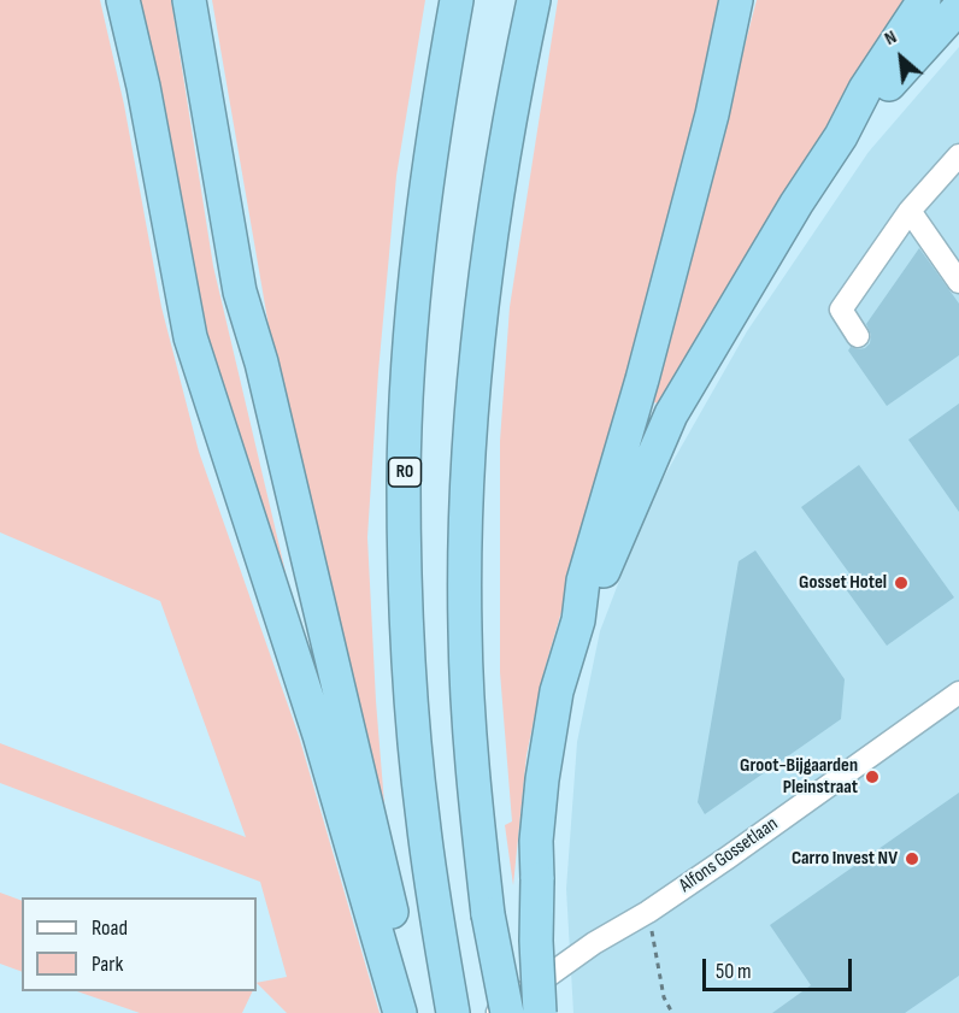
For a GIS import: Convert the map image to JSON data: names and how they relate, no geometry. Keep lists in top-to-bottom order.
{
  "streets": {
    "highway": ["R0"],
    "street": ["Alfons Gossetlaan"]
  },
  "places": ["Gosset Hotel", "Groot-Bijgaarden Pleinstraat", "Carro Invest NV"],
  "legend": ["Road", "Park"],
  "scale_bar": "50 m",
  "north": "top left"
}
